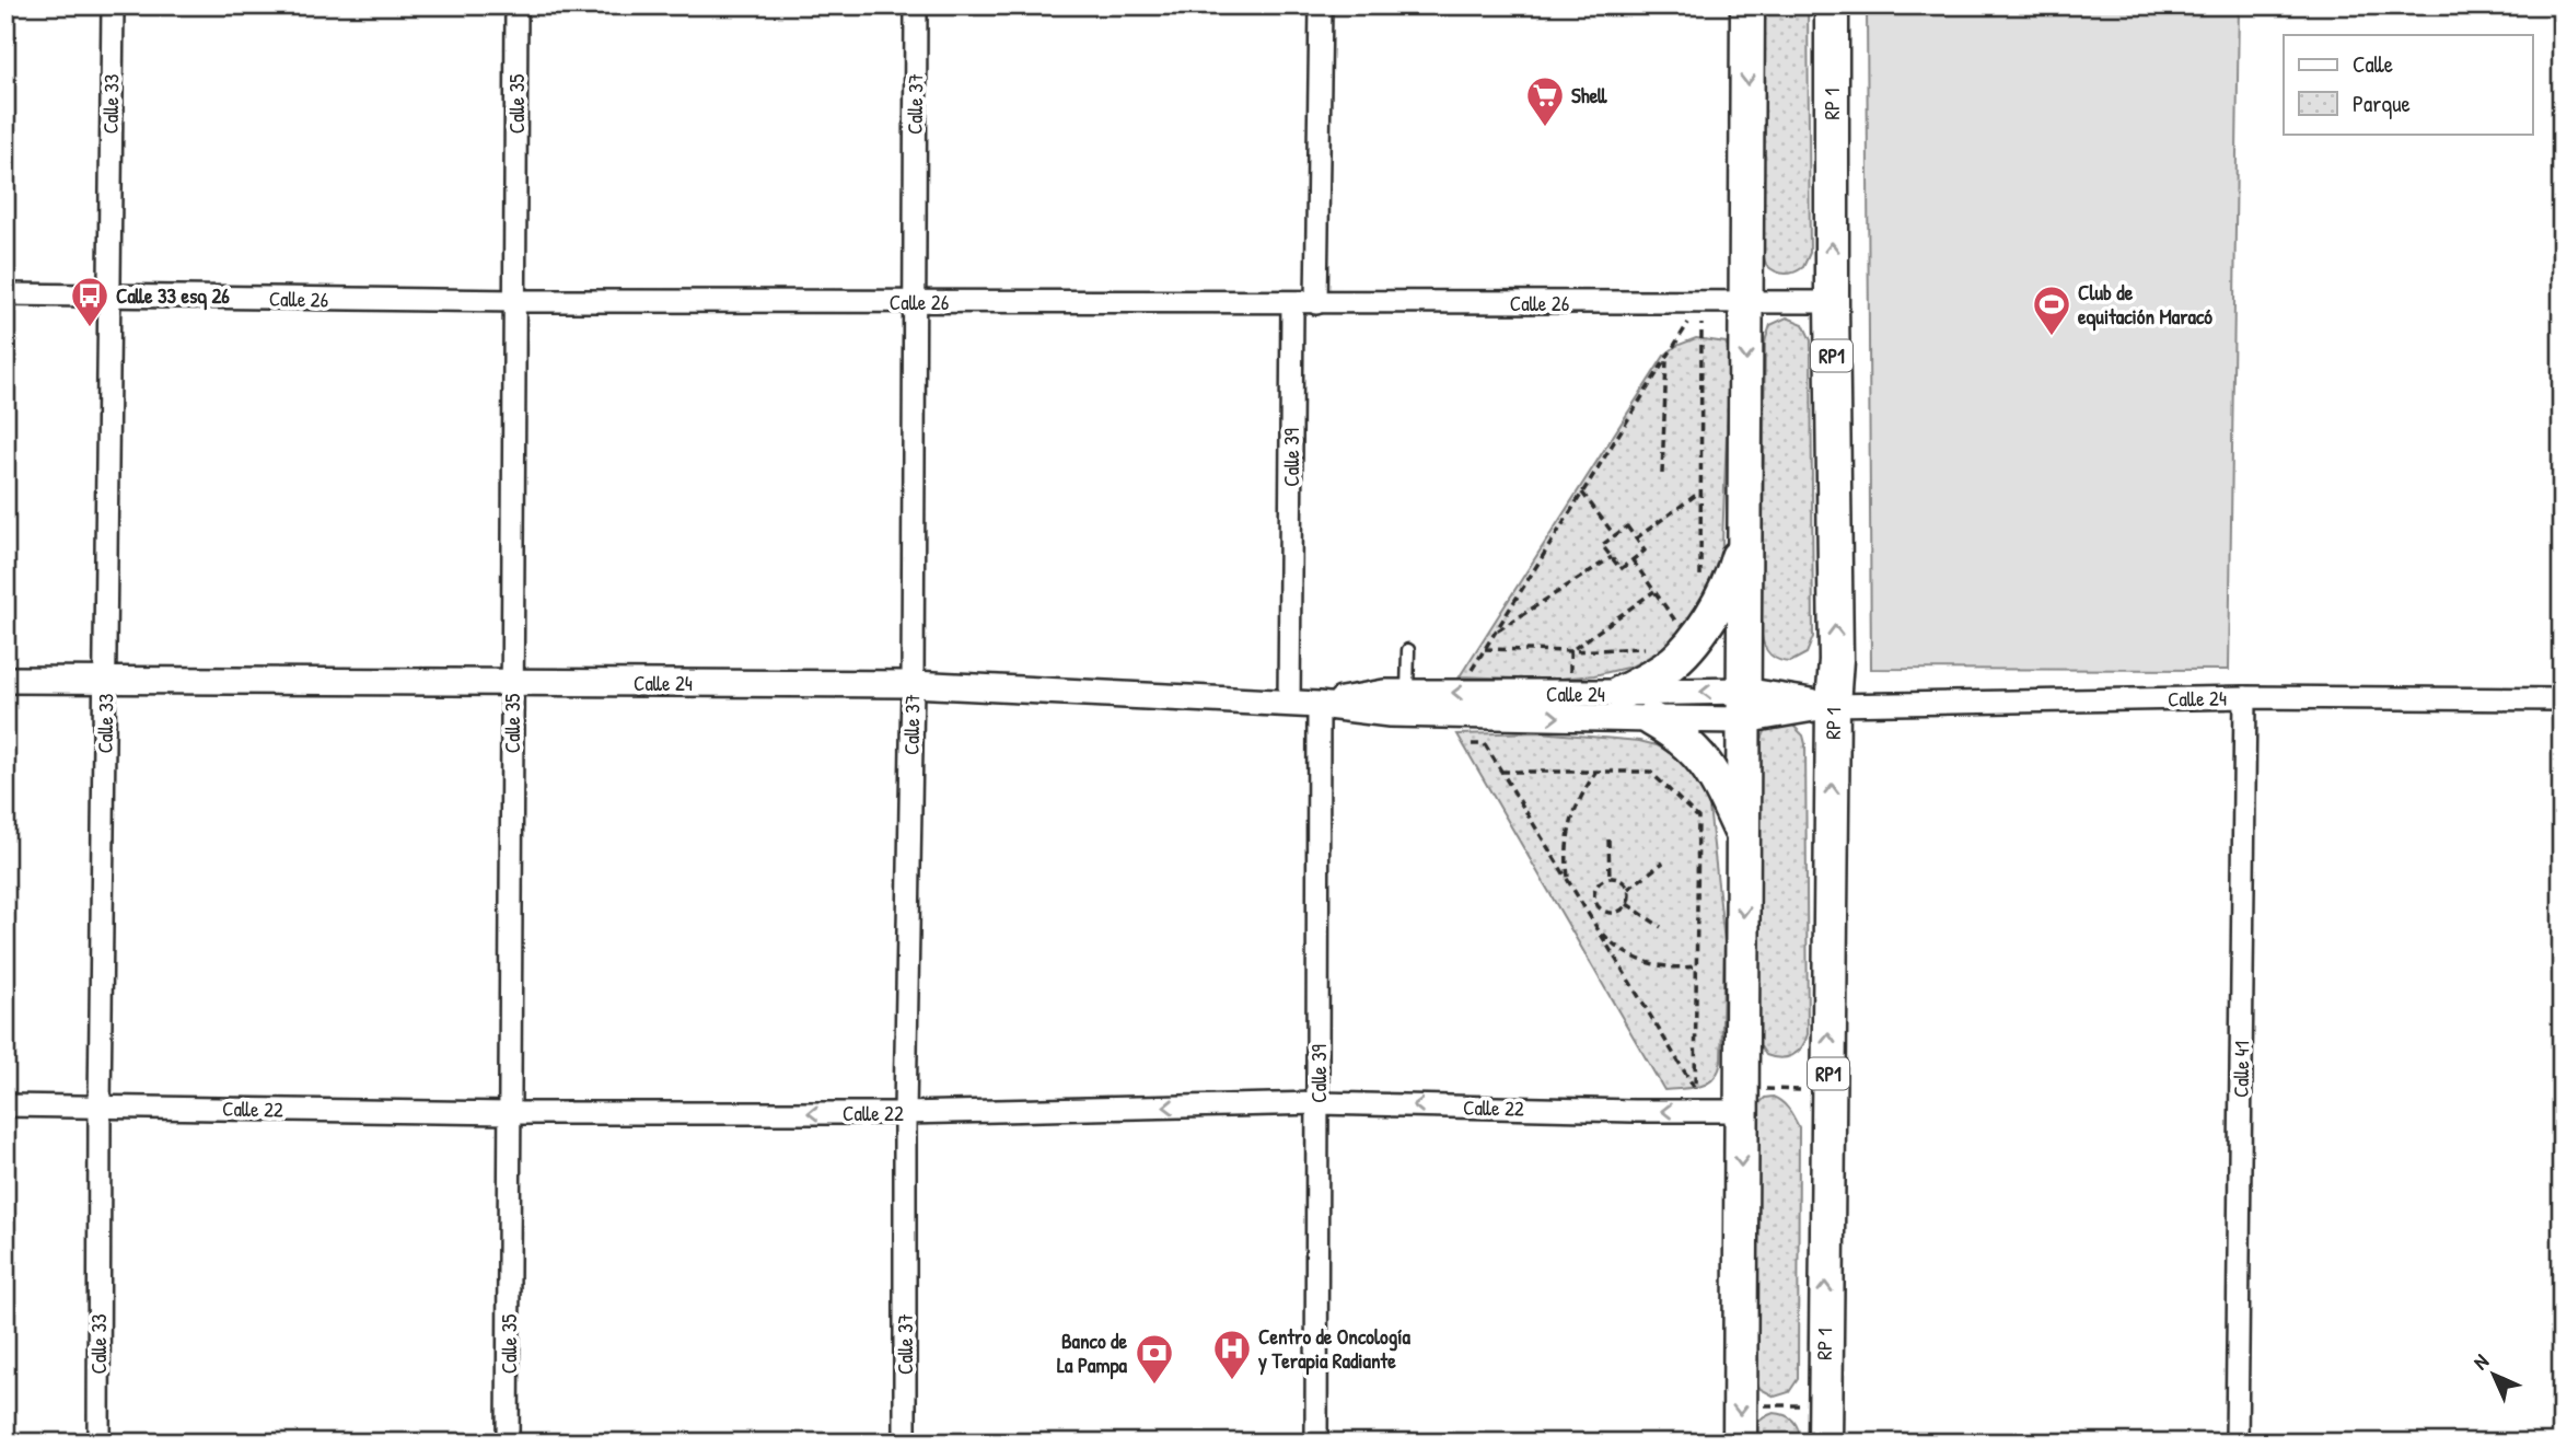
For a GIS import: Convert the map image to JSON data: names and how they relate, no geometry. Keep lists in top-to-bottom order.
{
  "streets": {
    "main road": ["RP 1", "RP1"],
    "street": [
      "Calle 33",
      "Calle 35",
      "Calle 37",
      "Calle 26",
      "Calle 39",
      "Calle 24",
      "Calle 41",
      "Calle 22"
    ]
  },
  "crossings": [
    ["Calle 33", "Calle 26"],
    ["Calle 33", "Calle 24"],
    ["Calle 33", "Calle 22"],
    ["Calle 35", "Calle 26"],
    ["Calle 35", "Calle 24"],
    ["Calle 35", "Calle 22"],
    ["Calle 37", "Calle 26"],
    ["Calle 37", "Calle 24"],
    ["Calle 37", "Calle 22"],
    ["RP 1", "Calle 26"],
    ["RP 1", "Calle 24"],
    ["Calle 26", "Calle 39"],
    ["Calle 39", "Calle 24"],
    ["Calle 39", "Calle 22"],
    ["Calle 24", "Calle 41"]
  ],
  "one_way": ["Calle 22"],
  "places": {
    "supermarket": ["Shell"],
    "bus stop": ["Calle 33 esq 26"],
    "sports": ["Club de equitación Maracó"],
    "hospital": ["Centro de Oncología y Terapia Radiante"],
    "bank": ["Banco de La Pampa"]
  },
  "legend": ["Calle", "Parque"],
  "north": "top left"
}
